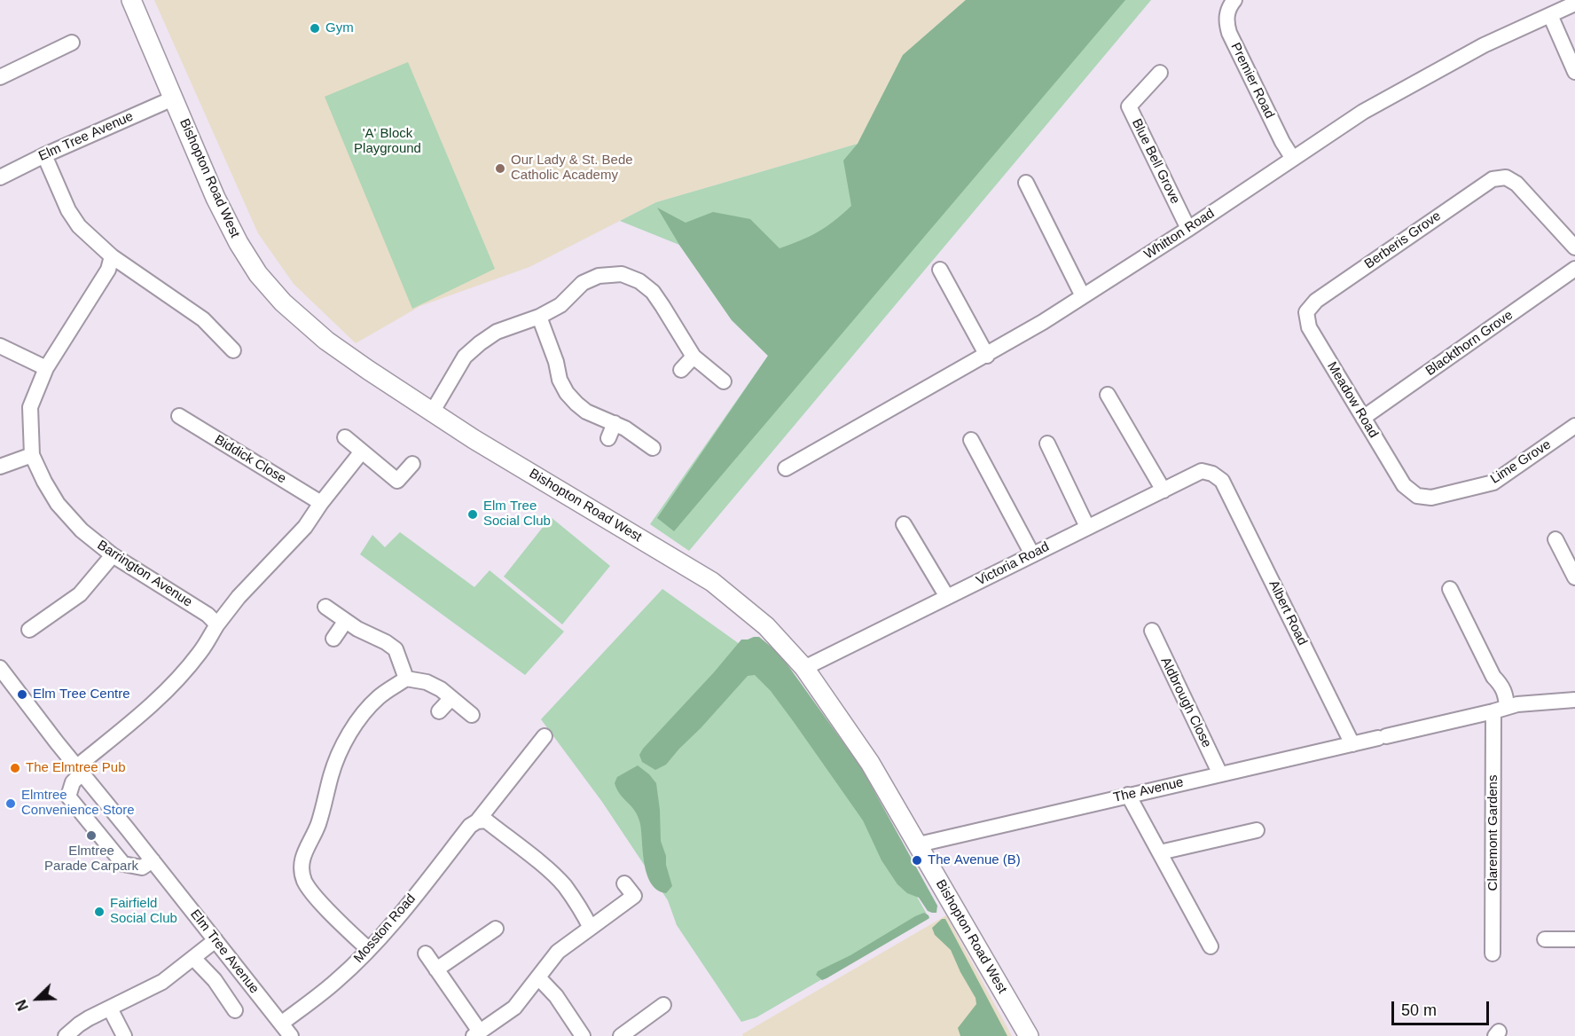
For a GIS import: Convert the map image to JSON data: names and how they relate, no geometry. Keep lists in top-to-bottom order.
{
  "streets": {
    "street": [
      "Premier Road",
      "Elm Tree Avenue",
      "Blue Bell Grove",
      "Bishopton Road West",
      "Whitton Road",
      "Berberis Grove",
      "Blackthorn Grove",
      "Meadow Road",
      "Biddick Close",
      "Lime Grove",
      "Victoria Road",
      "Barrington Avenue",
      "Albert Road",
      "Aldbrough Close",
      "The Avenue",
      "Claremont Gardens",
      "Mosston Road"
    ]
  },
  "crossings": [
    ["Premier Road", "Whitton Road"],
    ["Elm Tree Avenue", "Bishopton Road West"],
    ["Elm Tree Avenue", "Mosston Road"],
    ["Blue Bell Grove", "Whitton Road"],
    ["Bishopton Road West", "Victoria Road"],
    ["Bishopton Road West", "The Avenue"],
    ["Berberis Grove", "Meadow Road"],
    ["Blackthorn Grove", "Meadow Road"],
    ["Meadow Road", "Lime Grove"],
    ["Victoria Road", "Albert Road"],
    ["Albert Road", "The Avenue"],
    ["Aldbrough Close", "The Avenue"],
    ["The Avenue", "Claremont Gardens"]
  ],
  "parks": ["'A' Block Playground"],
  "places": [
    "Gym",
    "Our Lady & St. Bede Catholic Academy",
    "Elm Tree Social Club",
    "Elm Tree Centre",
    "The Elmtree Pub",
    "Elmtree Convenience Store",
    "Elmtree Parade Carpark",
    "The Avenue (B)",
    "Fairfield Social Club"
  ],
  "scale_bar": "50 m",
  "north": "bottom left"
}
